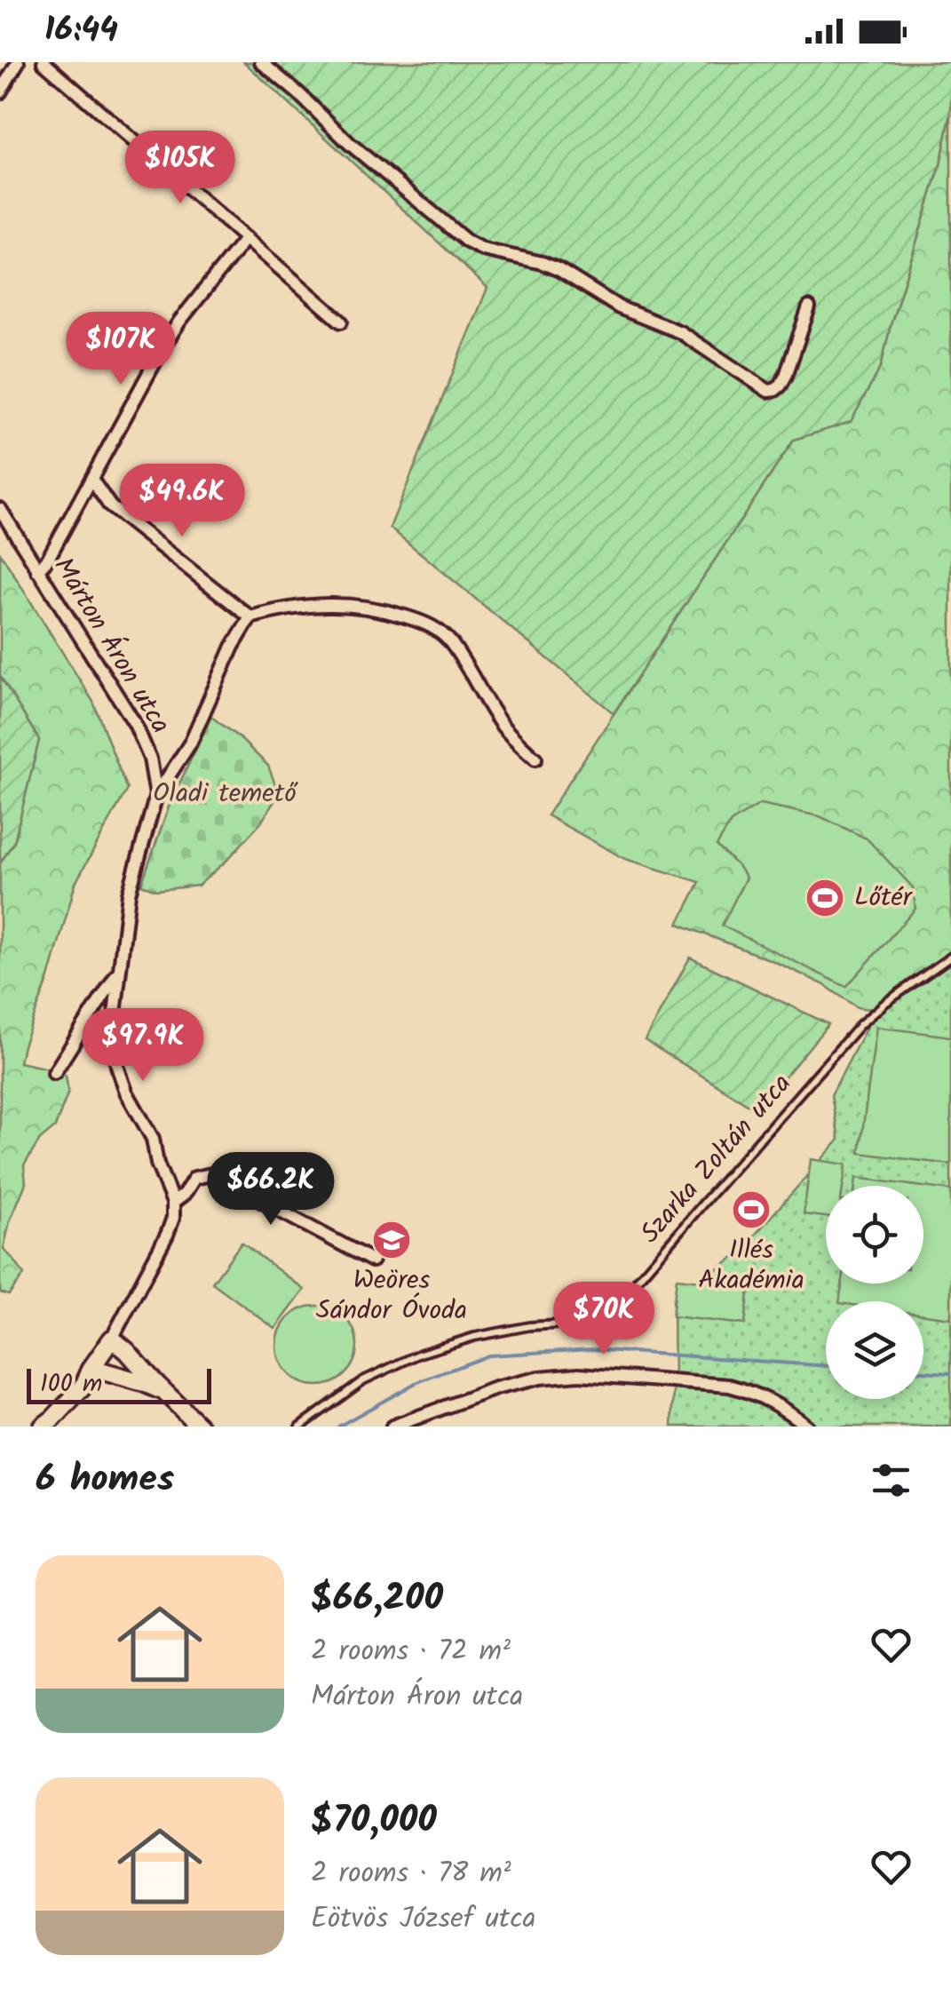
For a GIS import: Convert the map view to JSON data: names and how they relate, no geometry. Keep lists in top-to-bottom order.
{
  "streets": {
    "street": ["Márton Áron utca"],
    "lane": ["Szarka Zoltán utca"]
  },
  "parks": ["Oladi temető"],
  "places": {
    "sports": ["Lőtér", "Illés Akadémia"],
    "school or university": ["Weöres Sándor Óvoda"]
  },
  "scale_bar": "100 m",
  "page": {
    "status": "16:44",
    "price": [
      "$105K",
      "$107K",
      "$49.6K",
      "$97.9K",
      "$66.2K",
      "$70K"
    ],
    "scale": "100 m",
    "heading": "6 homes",
    "list": [
      {
        "name": "$66,200",
        "note": "2 rooms · 72 m² · Márton Áron utca"
      },
      {
        "name": "$70,000",
        "note": "2 rooms · 78 m² · Eötvös József utca"
      }
    ]
  }
}
